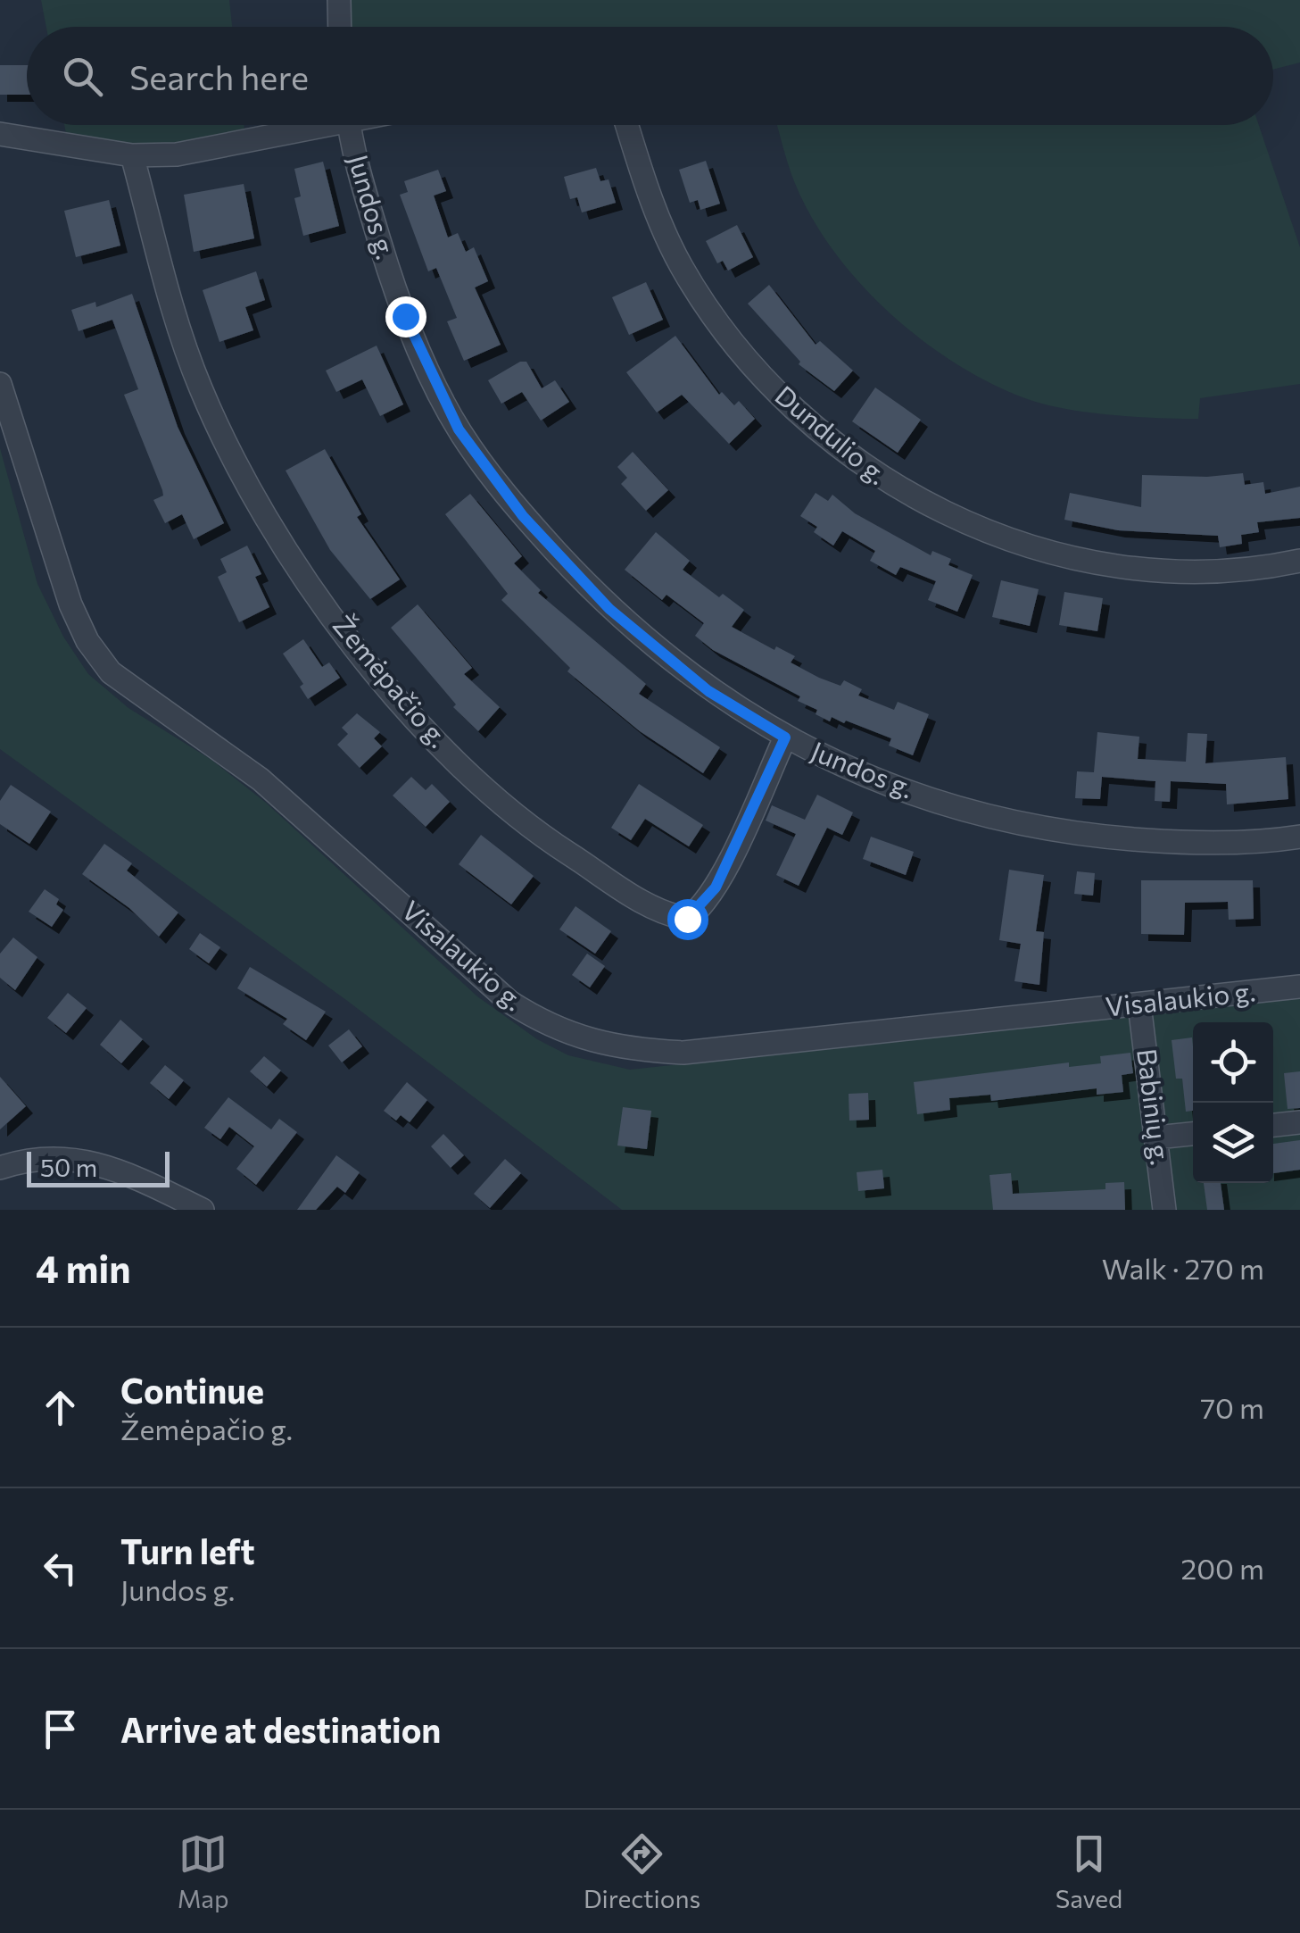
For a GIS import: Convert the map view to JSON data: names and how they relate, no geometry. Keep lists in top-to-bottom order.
{
  "streets": {
    "street": [
      "Jundos g.",
      "Dundulio g.",
      "Žemėpačio g.",
      "Visalaukio g.",
      "Babinių g."
    ]
  },
  "crossings": [
    ["Jundos g.", "Žemėpačio g."],
    ["Visalaukio g.", "Babinių g."]
  ],
  "scale_bar": "50 m",
  "page": {
    "search": "Search here",
    "scale": "50 m",
    "heading": ["4 min", "Walk · 270 m"],
    "list": [
      ["Continue", "Žemėpačio g.", "70 m"],
      ["Turn left", "Jundos g.", "200 m"],
      "Arrive at destination"
    ],
    "nav": ["Map", "Directions", "Saved"]
  }
}
